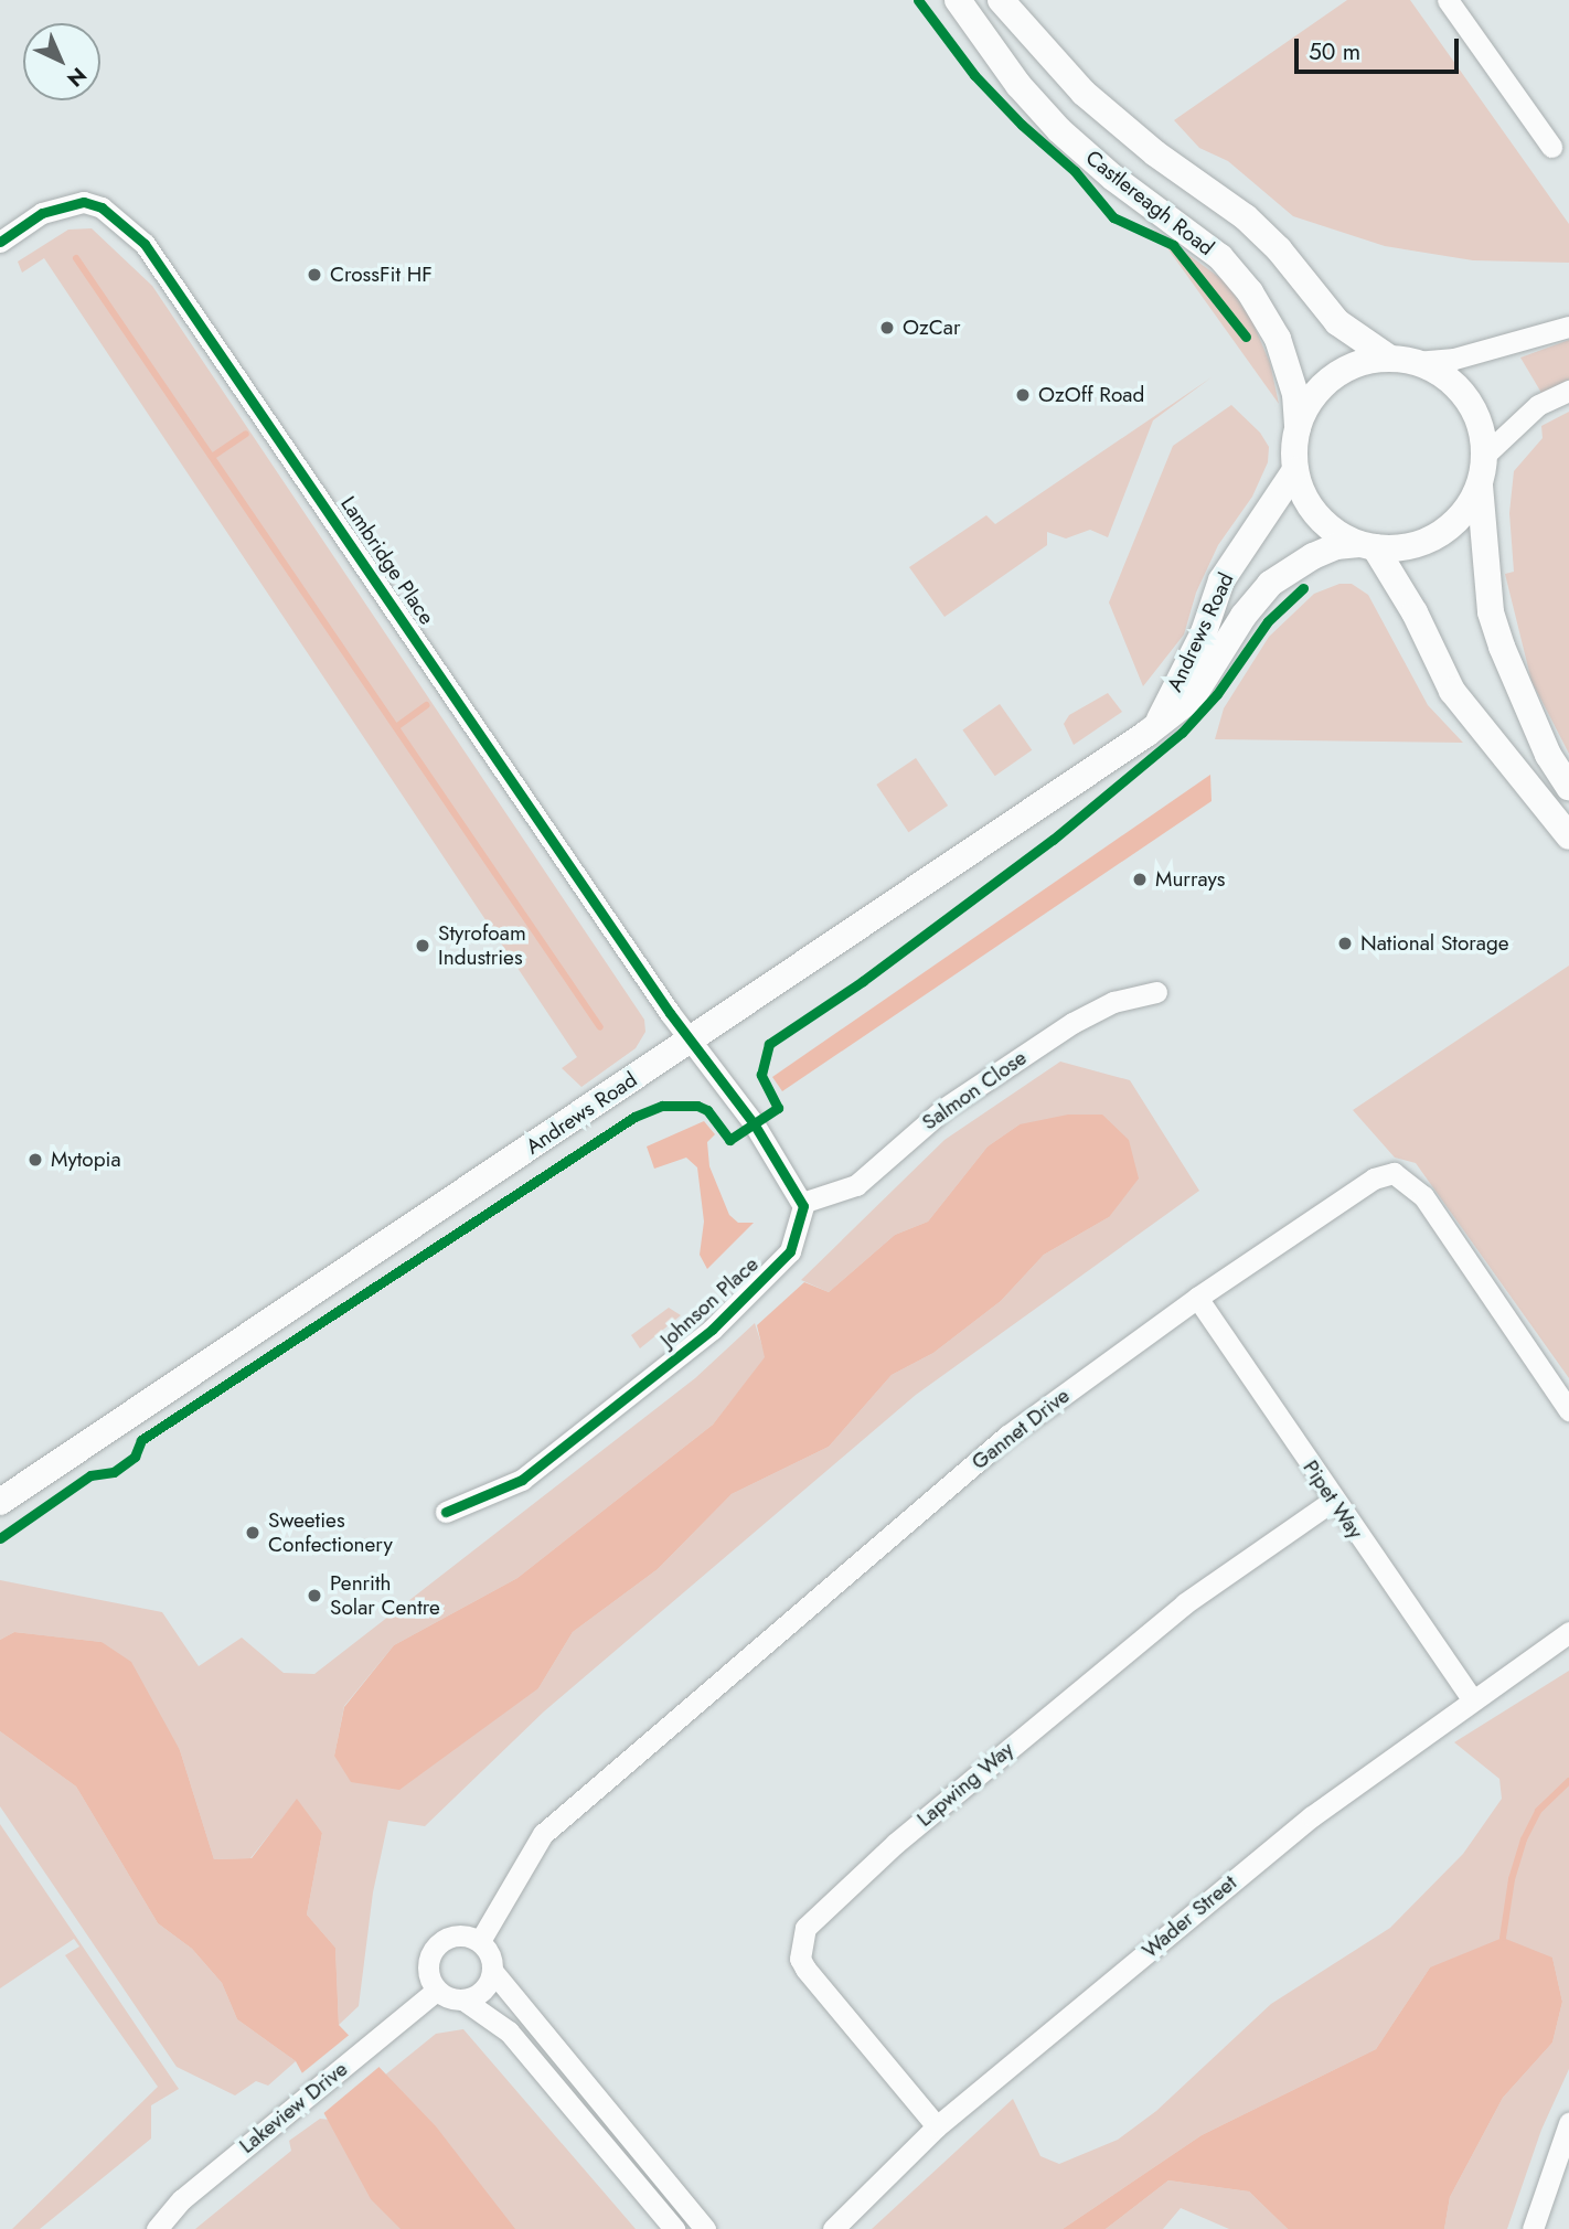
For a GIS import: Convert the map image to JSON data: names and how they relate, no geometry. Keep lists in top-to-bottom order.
{
  "streets": {
    "main road": ["Castlereagh Road", "Andrews Road"],
    "street": [
      "Lambridge Place",
      "Salmon Close",
      "Johnson Place",
      "Gannet Drive",
      "Pipet Way",
      "Lapwing Way",
      "Wader Street",
      "Lakeview Drive"
    ]
  },
  "crossings": [
    ["Castlereagh Road", "Andrews Road"],
    ["Lambridge Place", "Andrews Road"],
    ["Salmon Close", "Johnson Place"],
    ["Gannet Drive", "Pipet Way"],
    ["Gannet Drive", "Lakeview Drive"],
    ["Pipet Way", "Lapwing Way"],
    ["Pipet Way", "Wader Street"],
    ["Lapwing Way", "Wader Street"]
  ],
  "places": [
    "CrossFit HF",
    "OzCar",
    "OzOff Road",
    "Murrays",
    "National Storage",
    "Styrofoam Industries",
    "Mytopia",
    "Sweeties Confectionery",
    "Penrith Solar Centre"
  ],
  "scale_bar": "50 m",
  "north": "bottom right"
}
